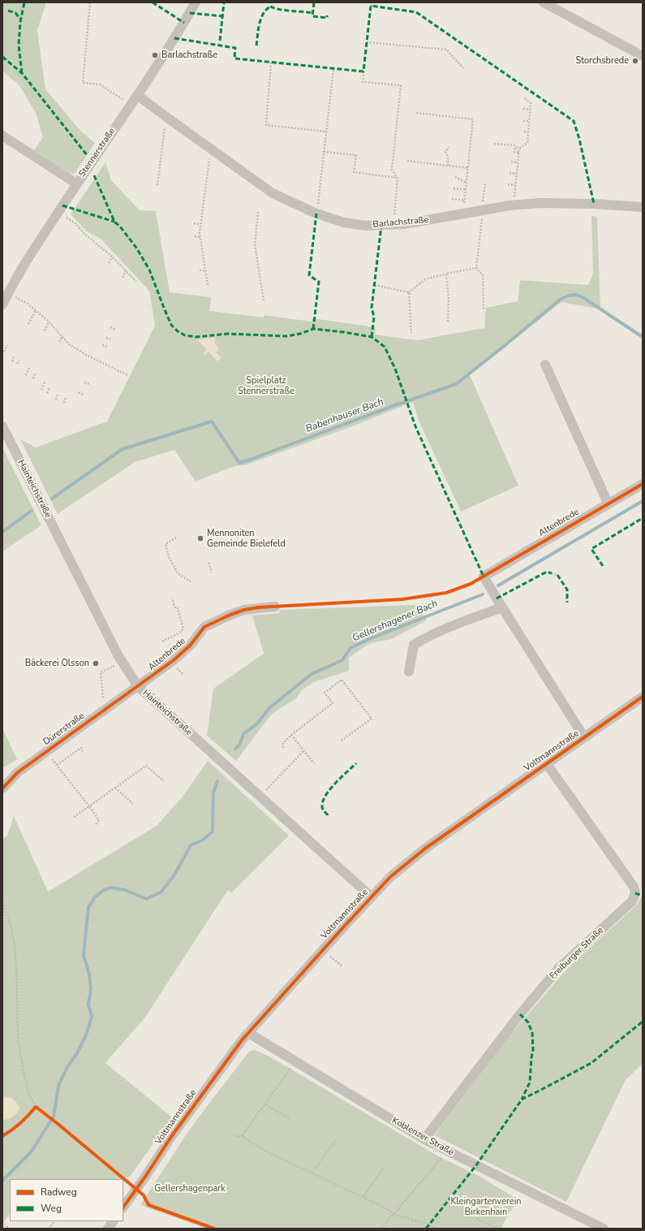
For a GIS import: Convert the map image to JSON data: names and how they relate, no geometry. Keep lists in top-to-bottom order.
{
  "streets": {
    "street": [
      "Stennerstraße",
      "Barlachstraße",
      "Hainteichstraße",
      "Altenbrede",
      "Dürerstraße",
      "Voltmannstraße",
      "Freiburger Straße",
      "Koblenzer Straße"
    ]
  },
  "crossings": [
    ["Stennerstraße", "Barlachstraße"],
    ["Hainteichstraße", "Altenbrede"],
    ["Hainteichstraße", "Dürerstraße"],
    ["Hainteichstraße", "Voltmannstraße"],
    ["Altenbrede", "Dürerstraße"],
    ["Altenbrede", "Voltmannstraße"],
    ["Voltmannstraße", "Freiburger Straße"],
    ["Voltmannstraße", "Koblenzer Straße"],
    ["Freiburger Straße", "Koblenzer Straße"]
  ],
  "water": ["Babenhauser Bach", "Gellershagener Bach"],
  "parks": ["Spielplatz Stennerstraße", "Gellershagenpark", "Kleingartenverein Birkenhain"],
  "places": [
    "Barlachstraße",
    "Storchsbrede",
    "Mennoniten Gemeinde Bielefeld",
    "Bäckerei Olsson"
  ],
  "legend": ["Radweg", "Weg"]
}
